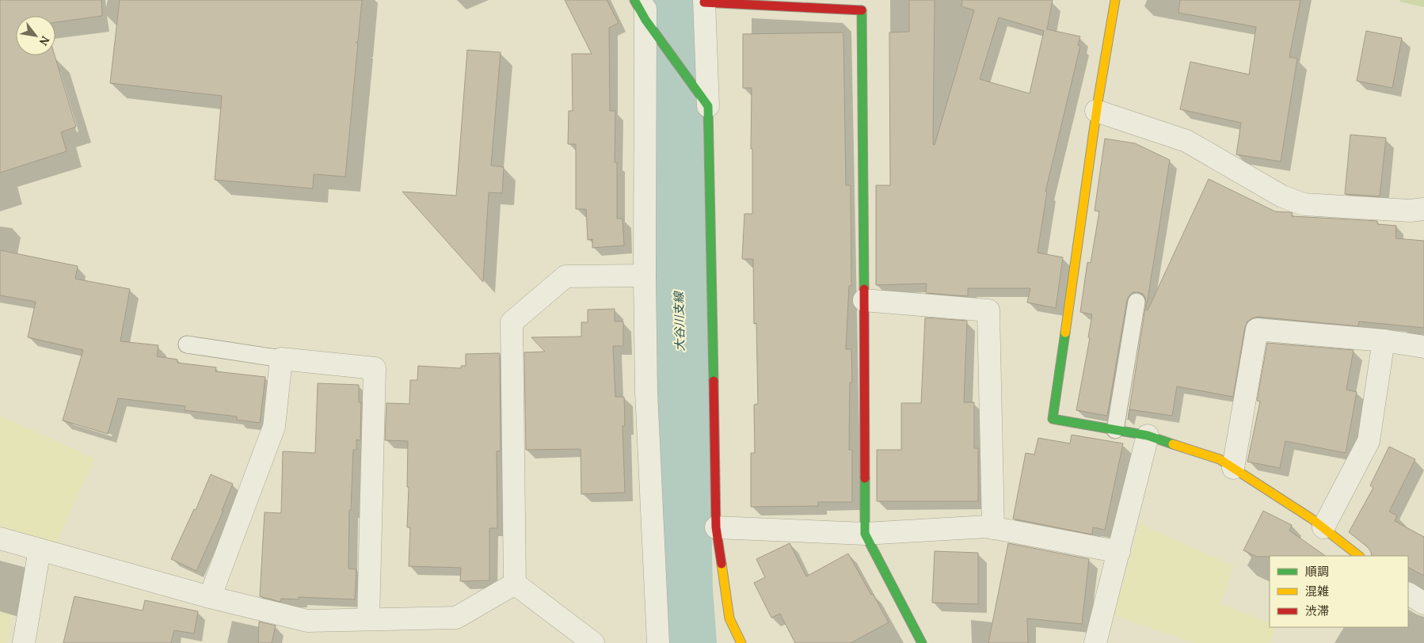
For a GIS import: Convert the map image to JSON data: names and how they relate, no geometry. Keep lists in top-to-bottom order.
{
  "water": ["大谷川支線"],
  "legend": ["順調", "混雑", "渋滞"],
  "north": "bottom right"
}
